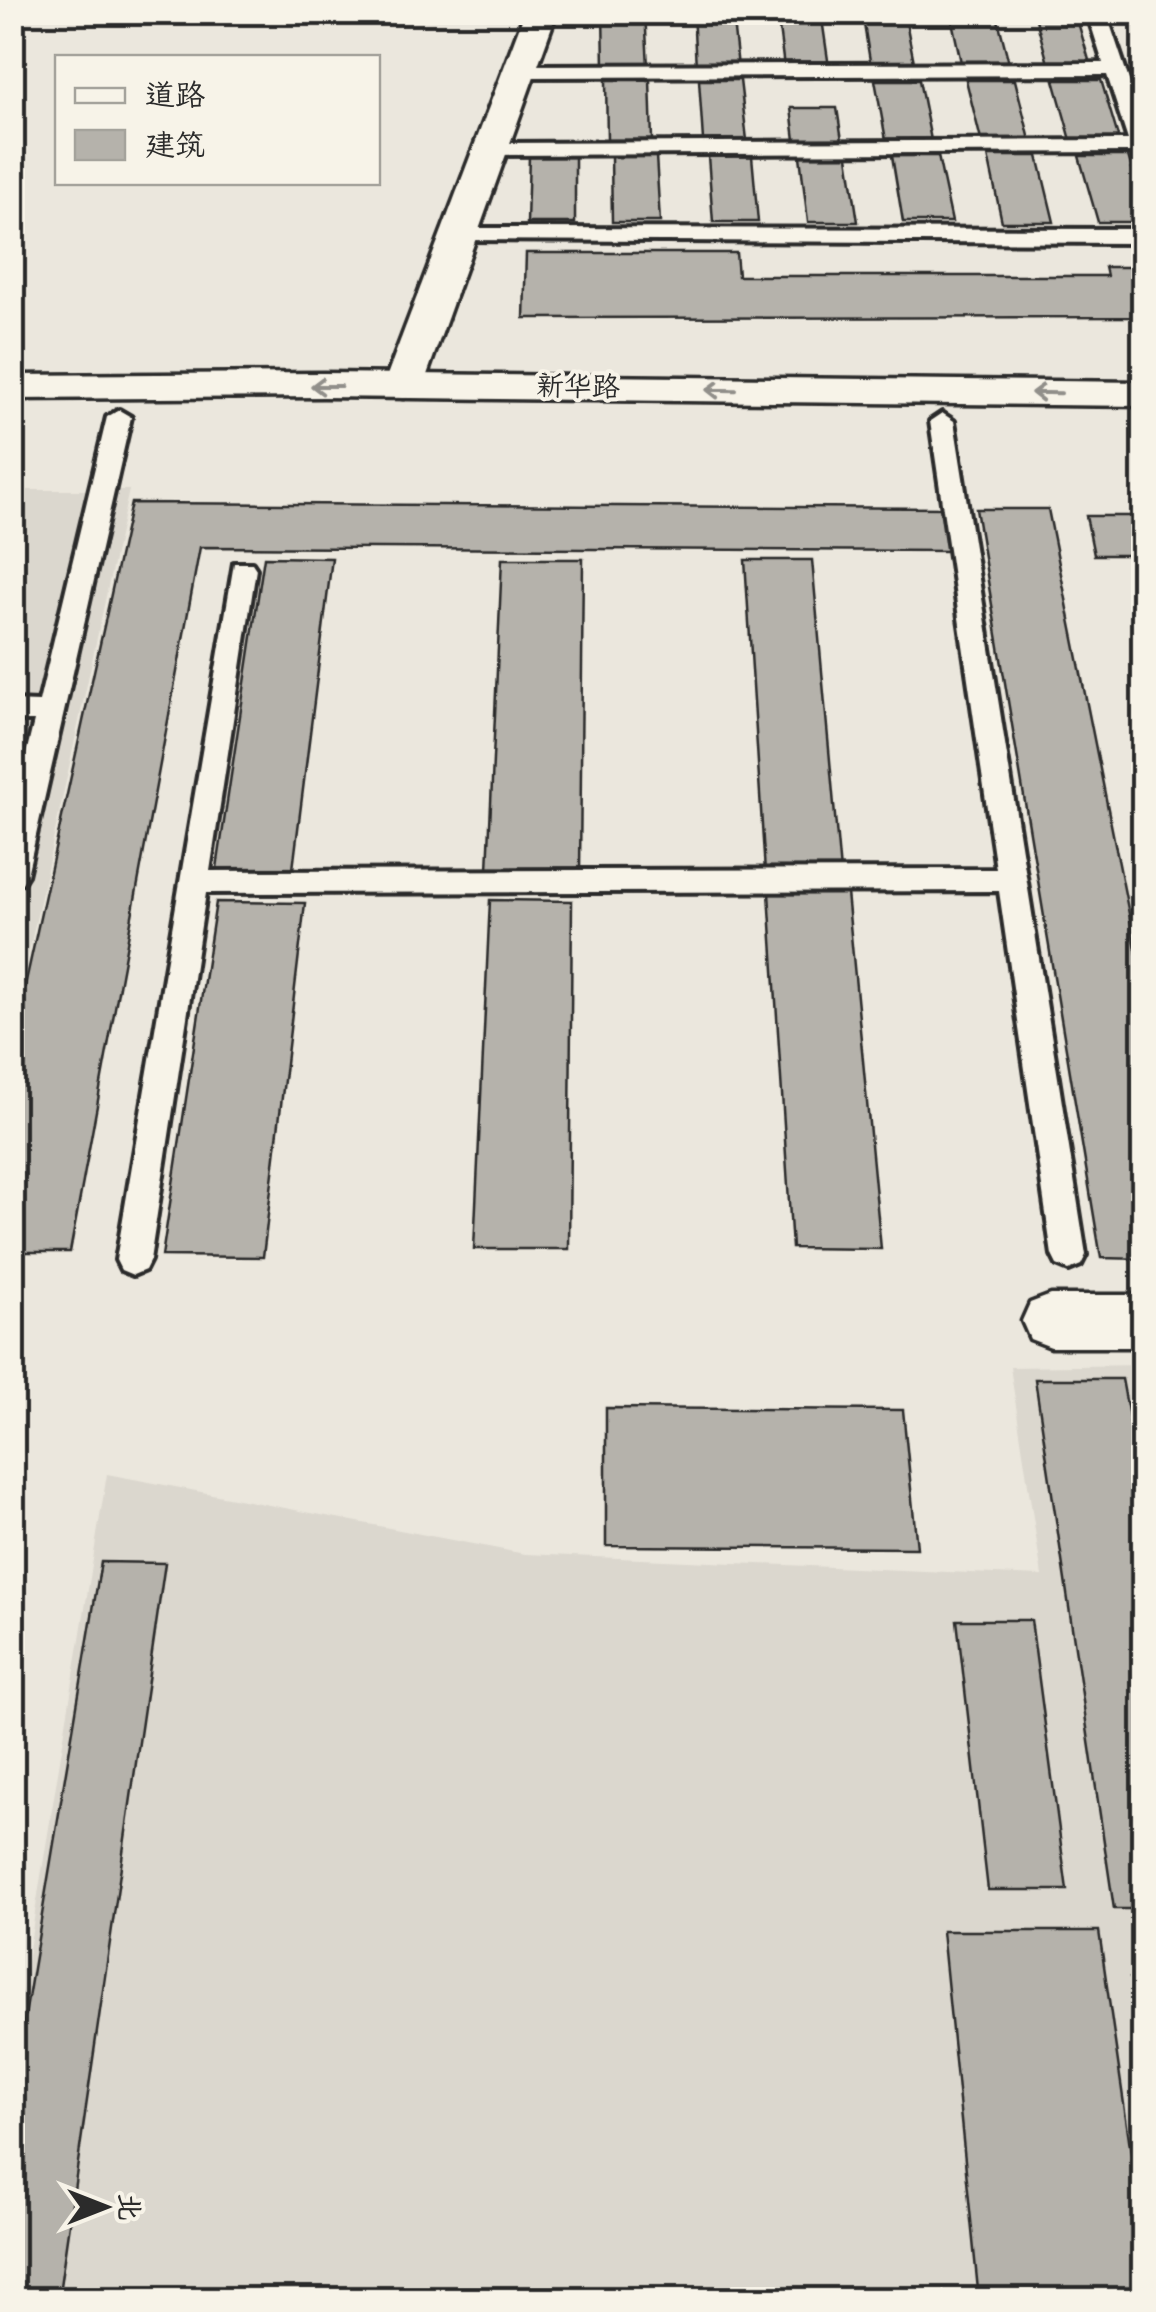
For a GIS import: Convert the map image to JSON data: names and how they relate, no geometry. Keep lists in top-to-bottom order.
{
  "streets": {
    "main road": ["新华路"]
  },
  "legend": ["道路", "建筑"],
  "north": "right"
}
